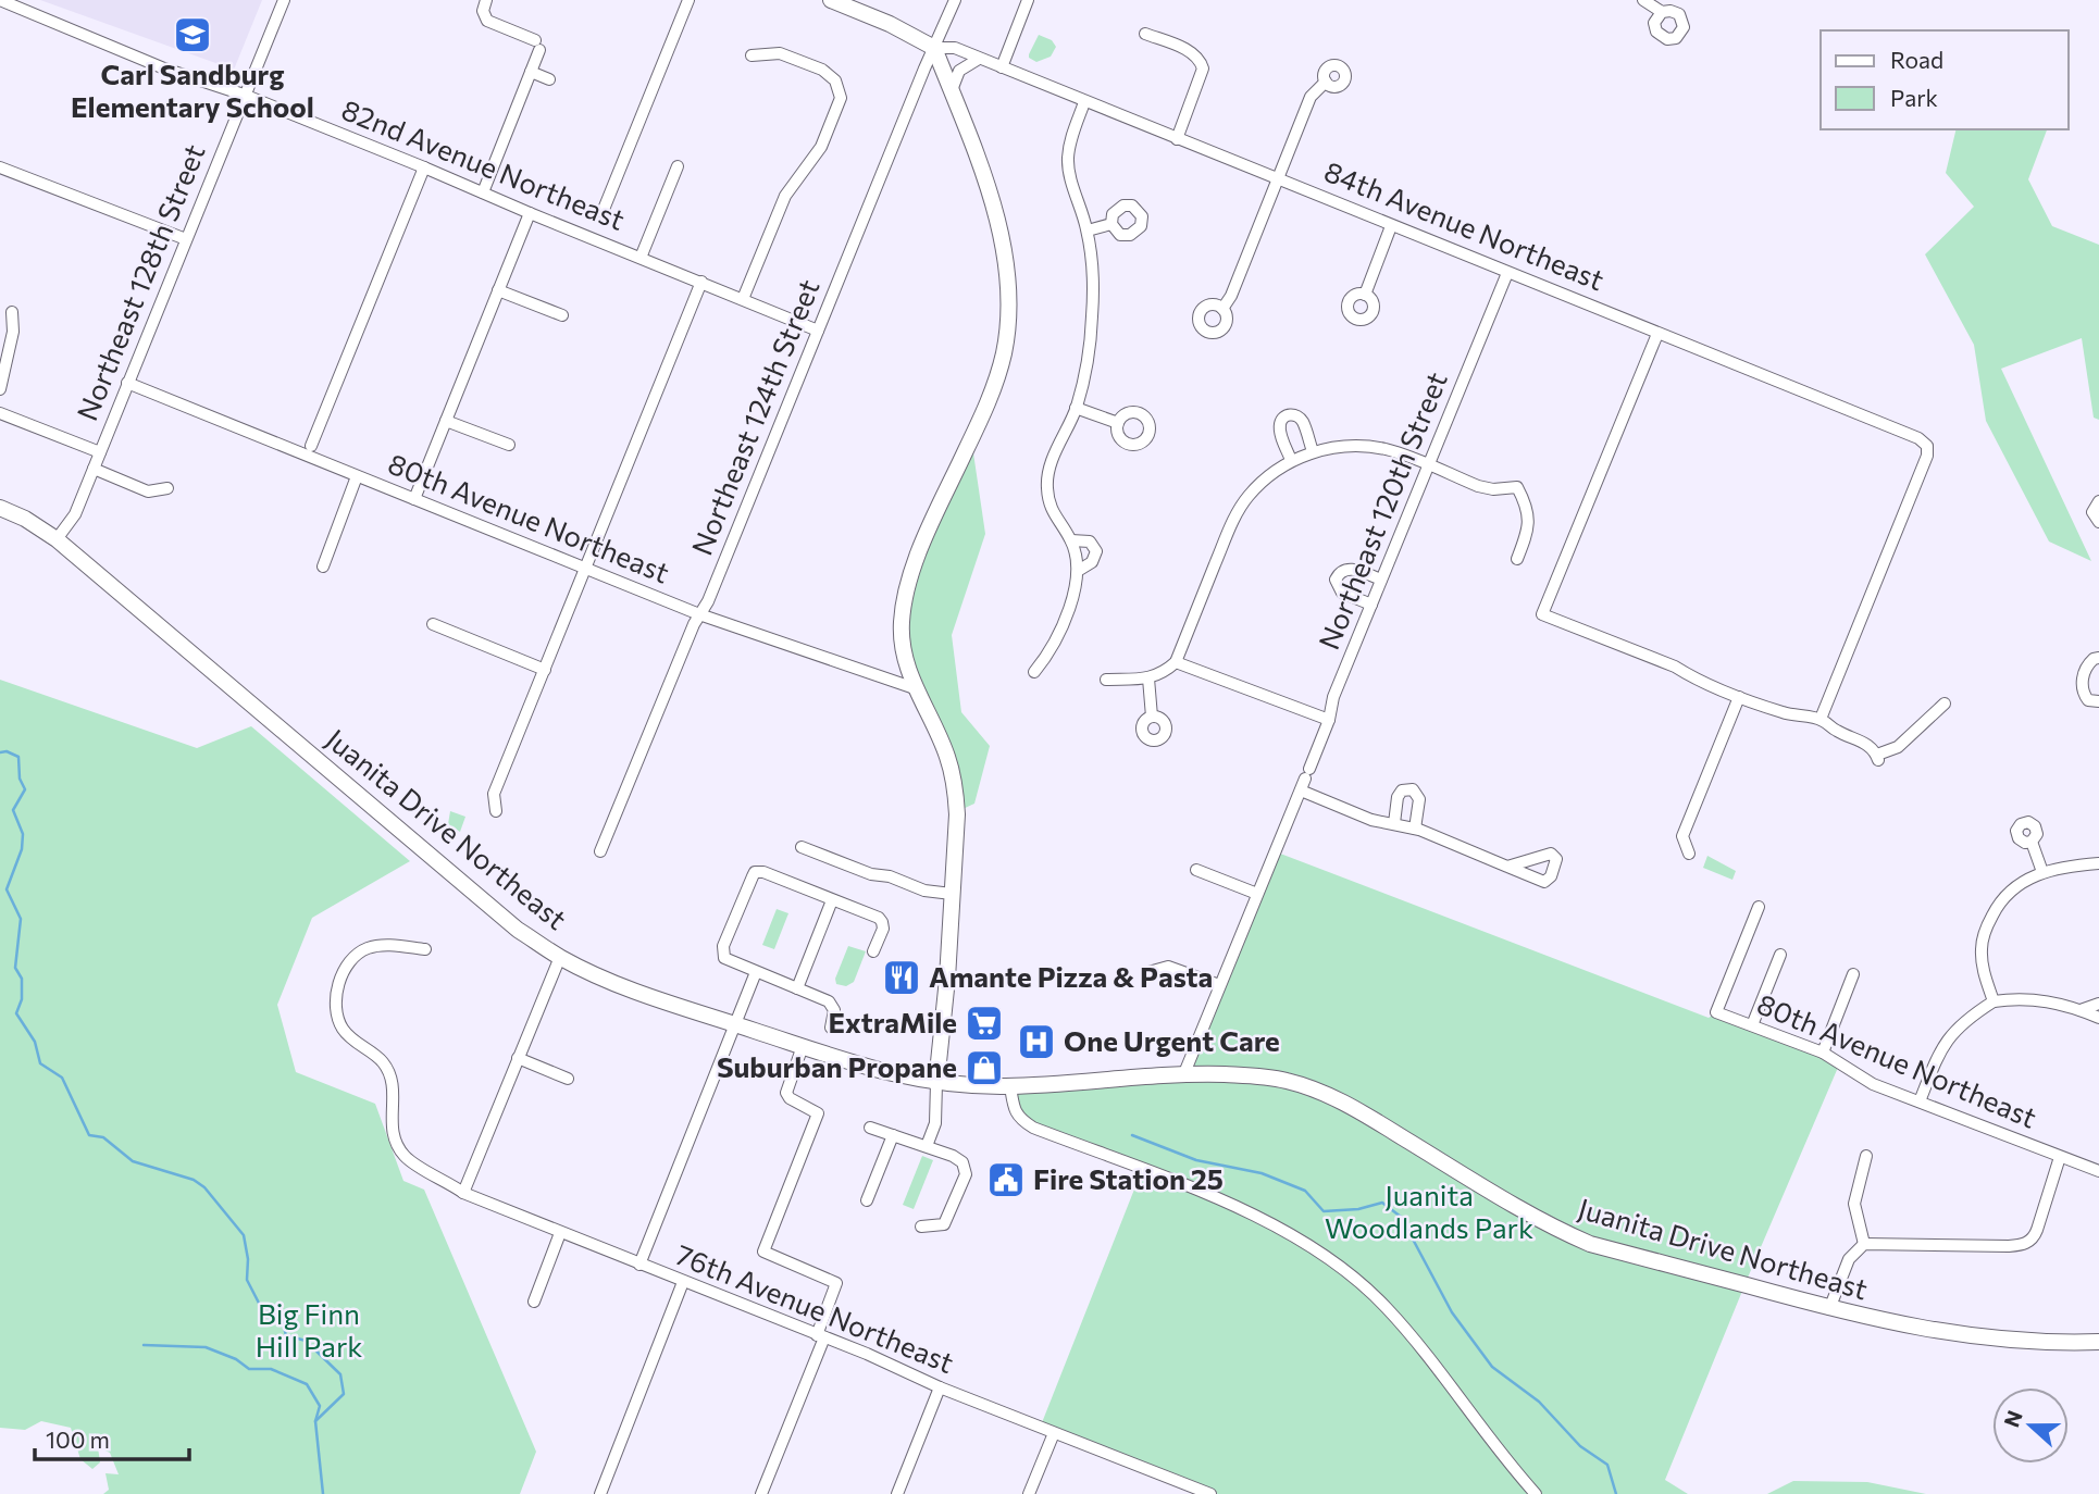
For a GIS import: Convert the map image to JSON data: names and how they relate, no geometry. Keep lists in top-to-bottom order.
{
  "streets": {
    "main road": ["84th Avenue Northeast", "Juanita Drive Northeast"],
    "street": [
      "82nd Avenue Northeast",
      "Northeast 128th Street",
      "Northeast 124th Street",
      "Northeast 120th Street",
      "80th Avenue Northeast",
      "76th Avenue Northeast"
    ]
  },
  "crossings": [
    ["82nd Avenue Northeast", "Northeast 128th Street"],
    ["82nd Avenue Northeast", "Northeast 124th Street"],
    ["84th Avenue Northeast", "Northeast 124th Street"],
    ["84th Avenue Northeast", "Northeast 120th Street"],
    ["Northeast 128th Street", "80th Avenue Northeast"],
    ["Northeast 128th Street", "Juanita Drive Northeast"],
    ["Northeast 124th Street", "80th Avenue Northeast"],
    ["Northeast 120th Street", "Juanita Drive Northeast"]
  ],
  "parks": ["Juanita Woodlands Park", "Big Finn Hill Park"],
  "places": {
    "school or university": ["Carl Sandburg Elementary School"],
    "restaurant": ["Amante Pizza & Pasta"],
    "supermarket": ["ExtraMile"],
    "hospital": ["One Urgent Care"],
    "shop": ["Suburban Propane"],
    "public building": ["Fire Station 25"]
  },
  "legend": ["Road", "Park"],
  "scale_bar": "100 m",
  "north": "left"
}
